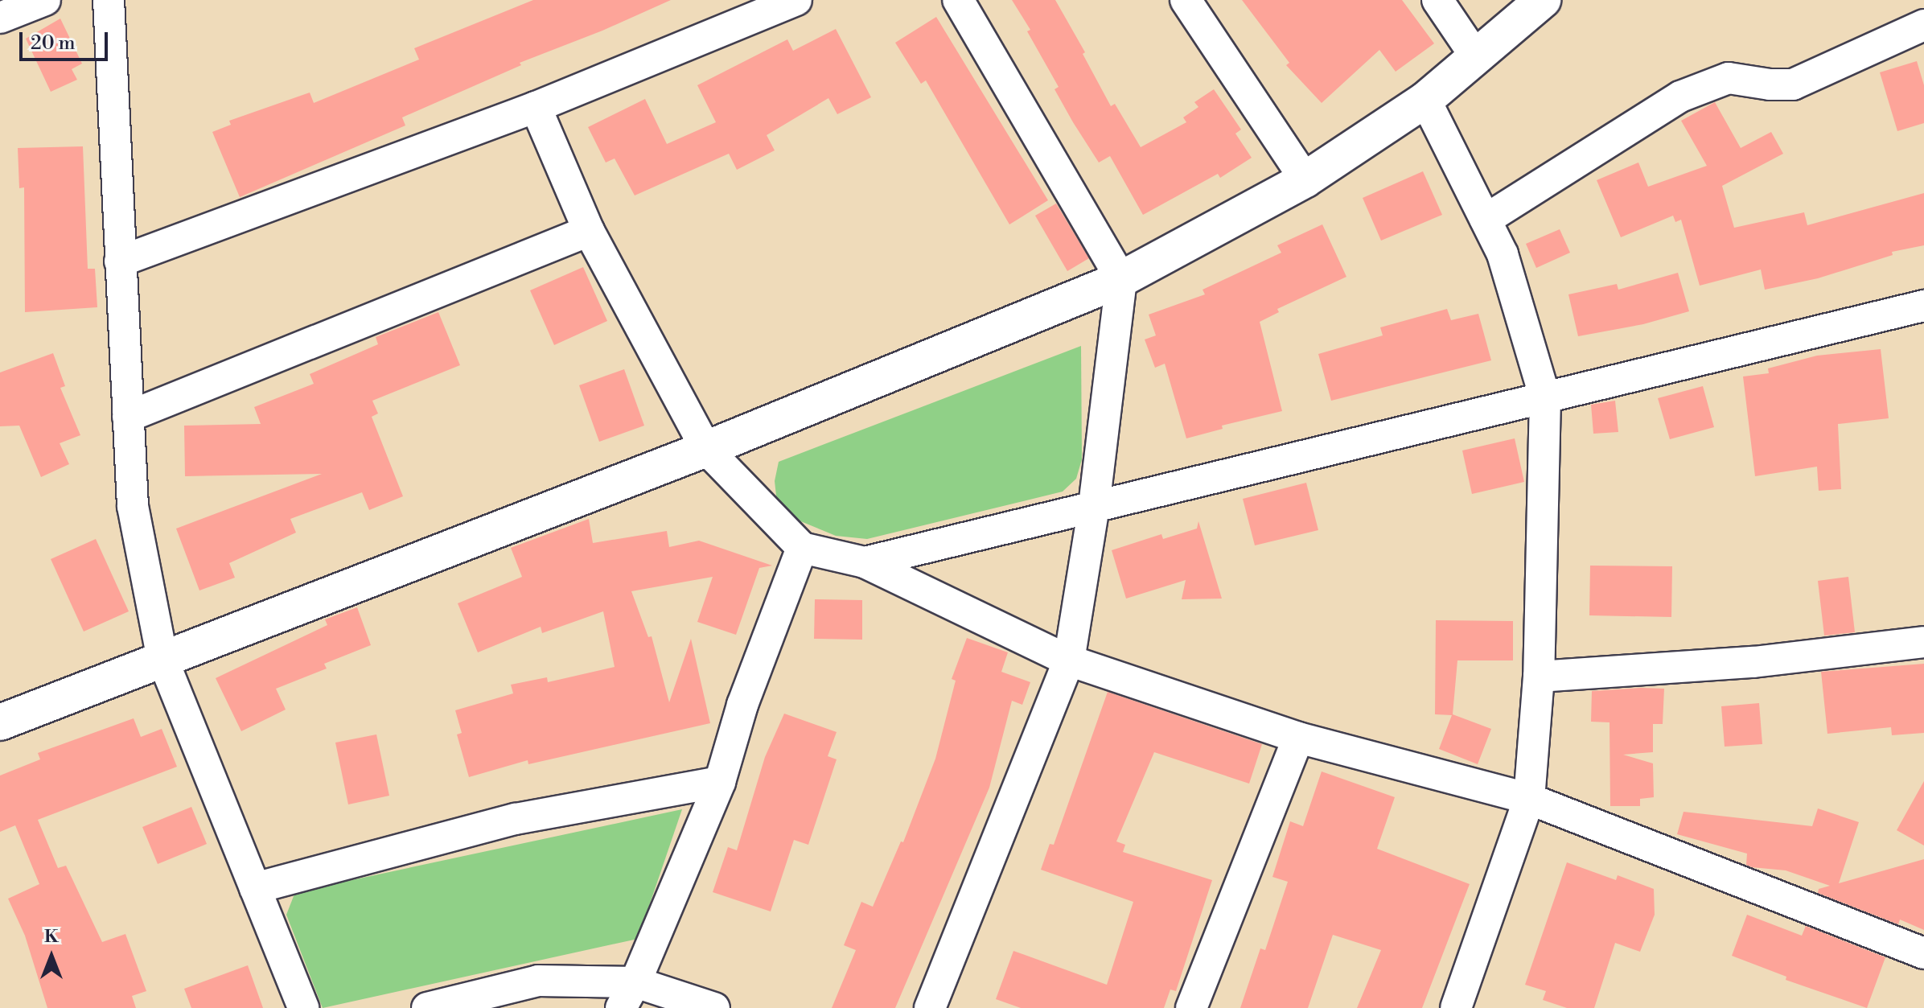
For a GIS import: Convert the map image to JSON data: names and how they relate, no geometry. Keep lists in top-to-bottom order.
{
  "scale_bar": "20 m",
  "north": "top"
}
